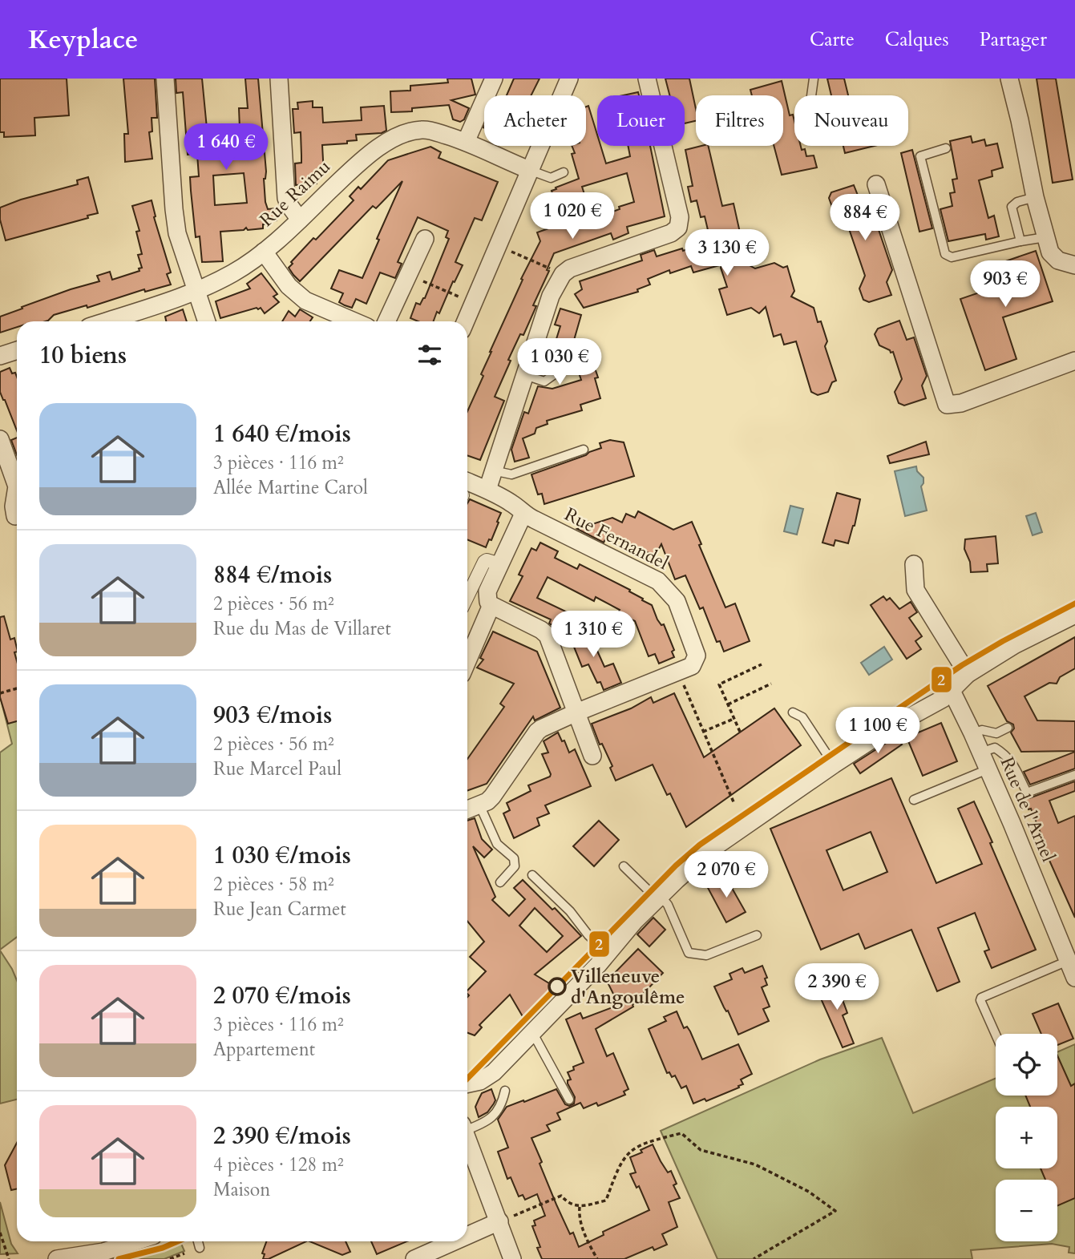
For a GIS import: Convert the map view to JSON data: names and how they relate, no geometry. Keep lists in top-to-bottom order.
{
  "streets": {
    "street": ["Rue Raimu", "Rue Fernandel", "Rue de l'Arnel"]
  },
  "places": ["Villeneuve d'Angoulême"],
  "lines": ["tram line 2"],
  "page": {
    "header": "Keyplace",
    "nav": ["Carte", "Calques", "Partager"],
    "chip": [
      "Acheter",
      "Louer",
      "Filtres",
      "Nouveau"
    ],
    "price": [
      "1 640 €",
      "1 020 €",
      "884 €",
      "3 130 €",
      "903 €",
      "1 030 €",
      "1 310 €",
      "1 100 €",
      "2 070 €",
      "2 390 €"
    ],
    "heading": "10 biens",
    "list": [
      {
        "name": "1 640 €/mois",
        "note": "3 pièces · 116 m² · Allée Martine Carol"
      },
      {
        "name": "884 €/mois",
        "note": "2 pièces · 56 m² · Rue du Mas de Villaret"
      },
      {
        "name": "903 €/mois",
        "note": "2 pièces · 56 m² · Rue Marcel Paul"
      },
      {
        "name": "1 030 €/mois",
        "note": "2 pièces · 58 m² · Rue Jean Carmet"
      },
      {
        "name": "2 070 €/mois",
        "note": "3 pièces · 116 m² · Appartement"
      },
      {
        "name": "2 390 €/mois",
        "note": "4 pièces · 128 m² · Maison"
      }
    ],
    "map_buttons": ["+", "−"]
  }
}
